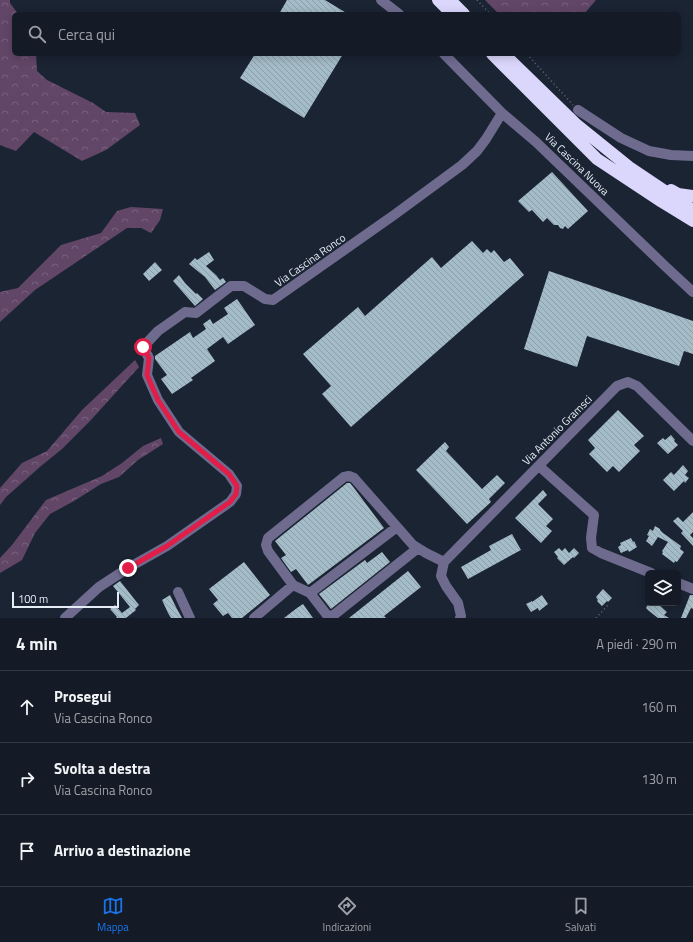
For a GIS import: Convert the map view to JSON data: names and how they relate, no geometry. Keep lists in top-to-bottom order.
{
  "streets": {
    "street": ["Via Cascina Nuova", "Via Cascina Ronco", "Via Antonio Gramsci"]
  },
  "crossings": [
    ["Via Cascina Nuova", "Via Cascina Ronco"]
  ],
  "scale_bar": "100 m",
  "page": {
    "search": "Cerca qui",
    "scale": "100 m",
    "heading": ["4 min", "A piedi · 290 m"],
    "list": [
      ["Prosegui", "Via Cascina Ronco", "160 m"],
      ["Svolta a destra", "Via Cascina Ronco", "130 m"],
      "Arrivo a destinazione"
    ],
    "nav": ["Mappa", "Indicazioni", "Salvati"]
  }
}
